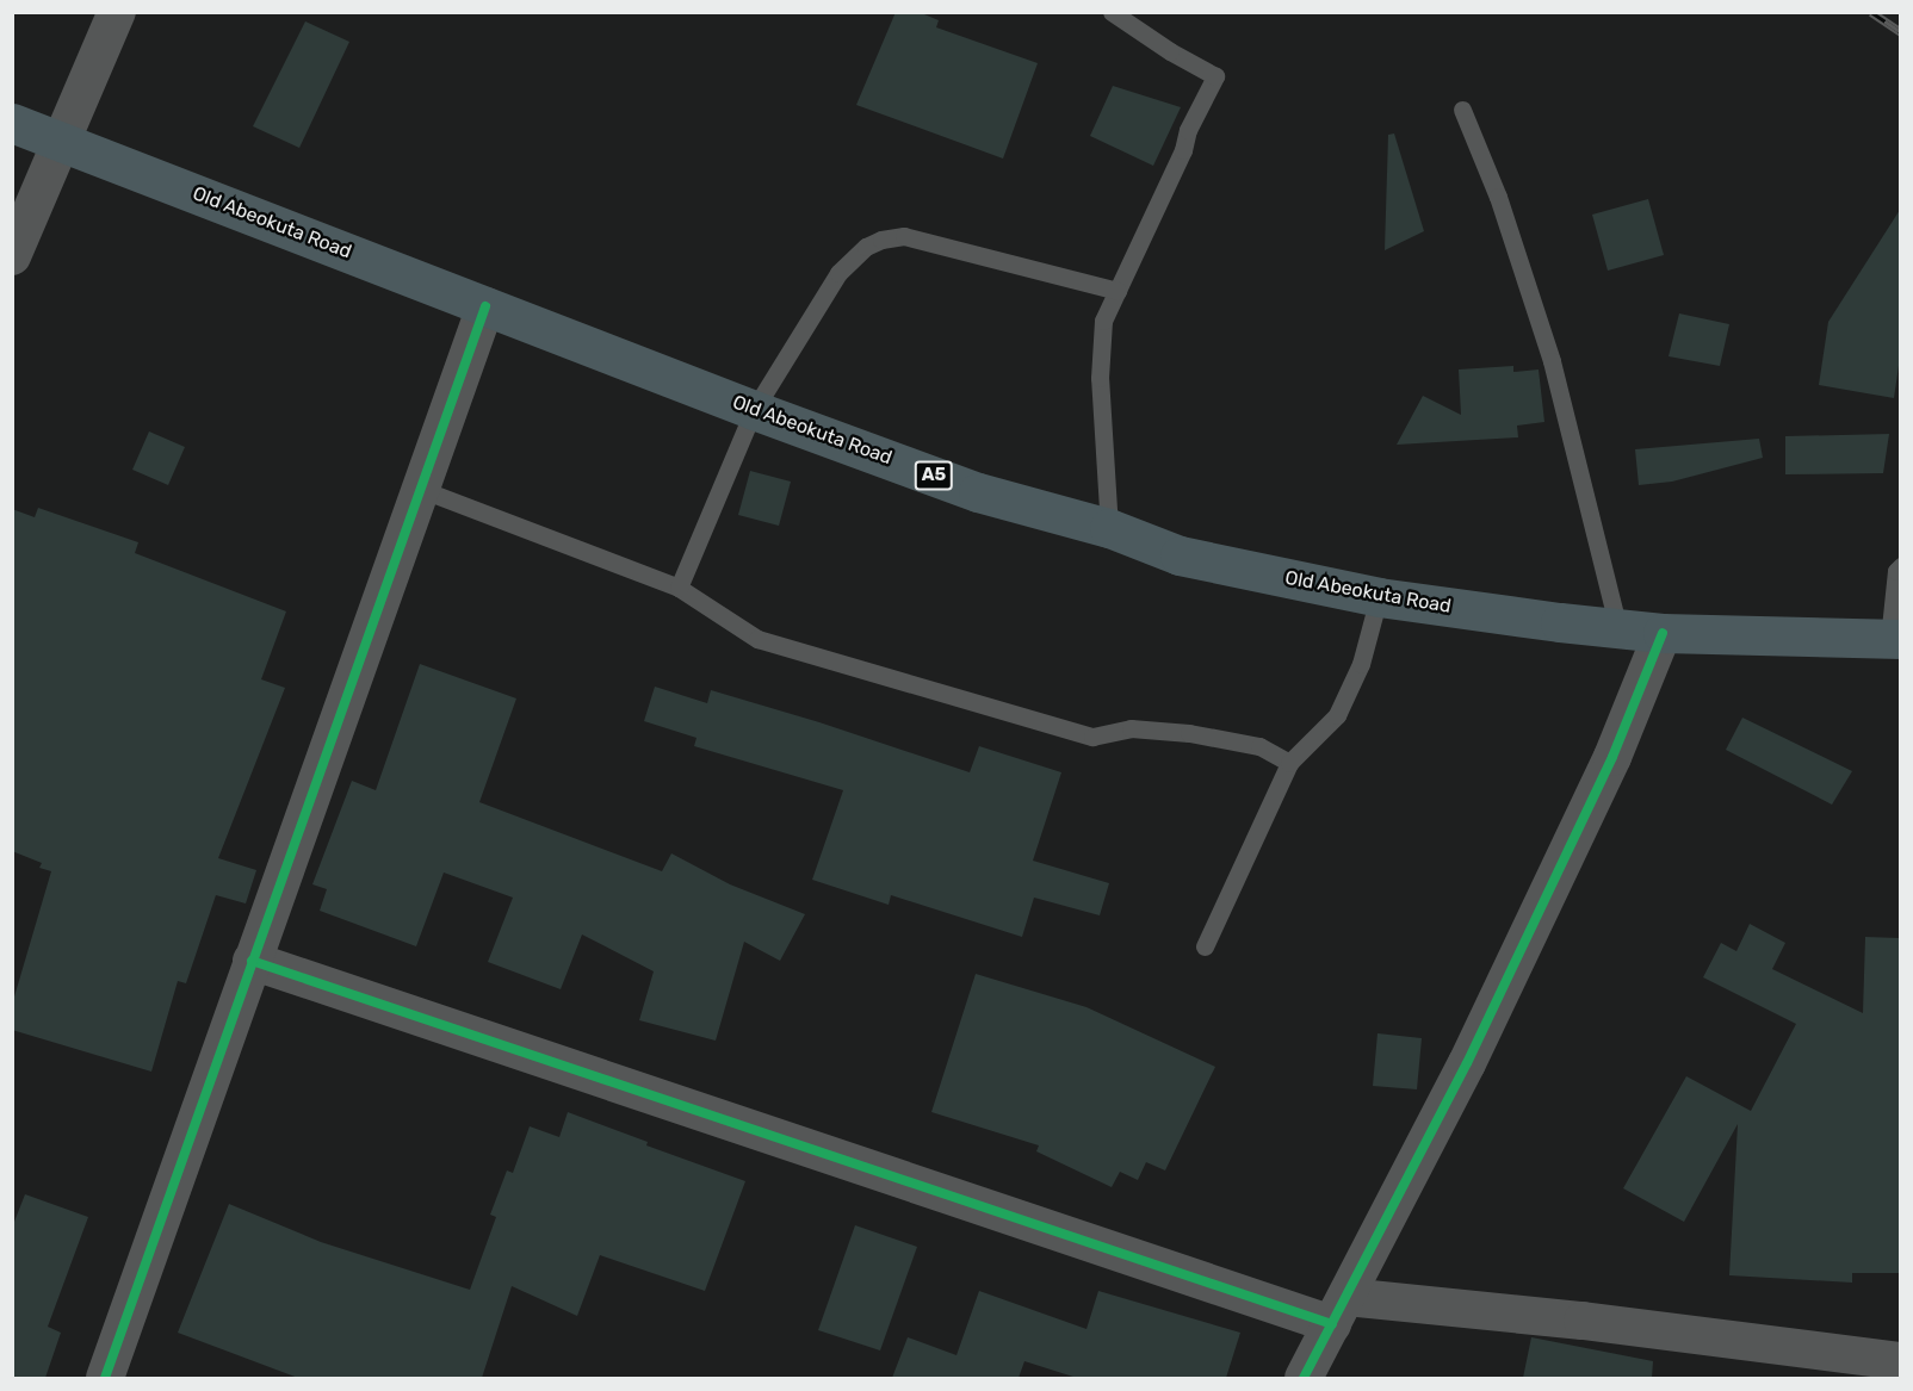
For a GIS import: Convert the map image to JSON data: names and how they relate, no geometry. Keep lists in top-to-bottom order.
{
  "streets": {
    "highway": ["Old Abeokuta Road", "A5"]
  }
}
